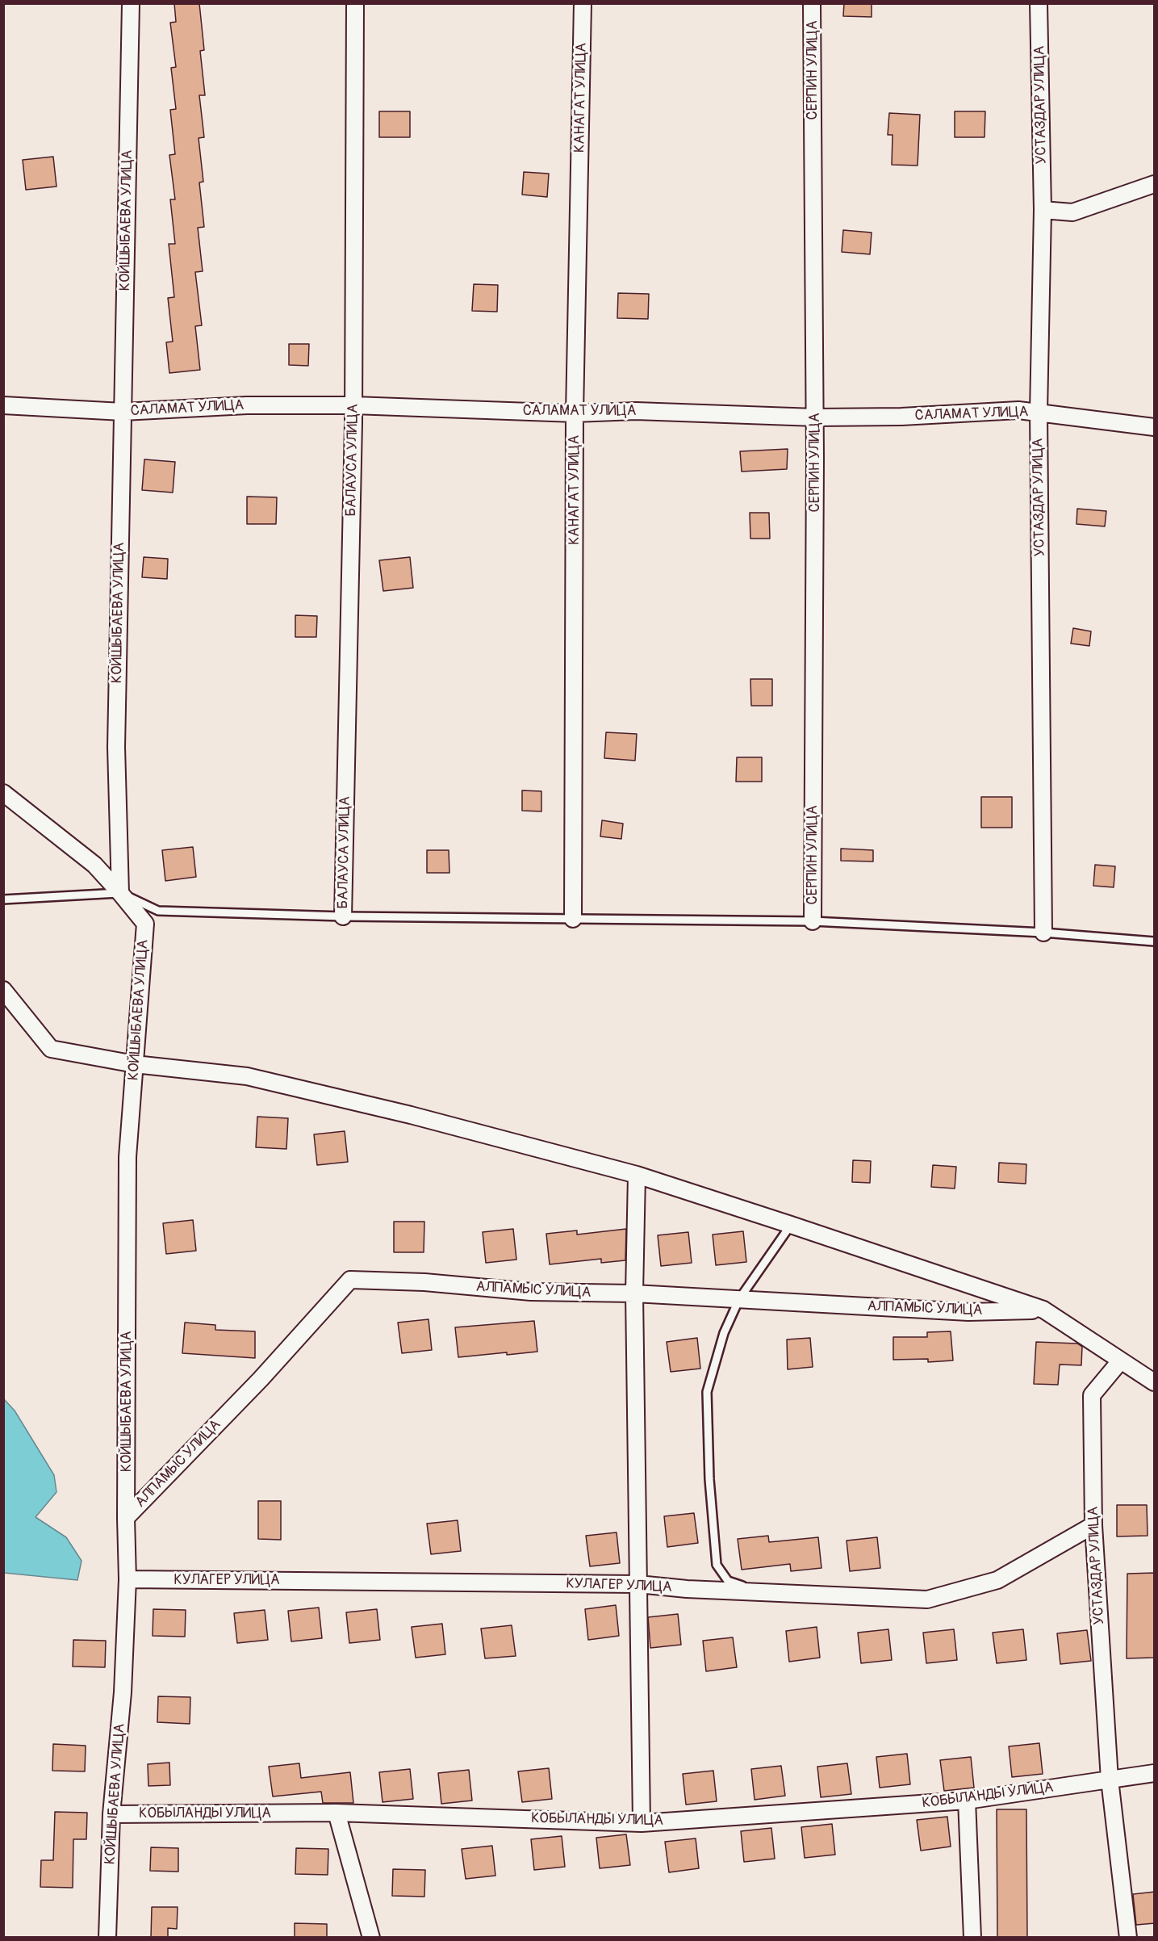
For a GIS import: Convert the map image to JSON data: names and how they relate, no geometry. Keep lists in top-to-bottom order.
{
  "streets": {
    "street": [
      "СЕРПИН УЛИЦА",
      "КАНАГАТ УЛИЦА",
      "УСТАЗДАР УЛИЦА",
      "КОЙШЫБАЕВА УЛИЦА",
      "САЛАМАТ УЛИЦА",
      "БАЛАУСА УЛИЦА",
      "АЛПАМЫС УЛИЦА",
      "КУЛАГЕР УЛИЦА",
      "КОБЫЛАНДЫ УЛИЦА"
    ]
  },
  "crossings": [
    ["СЕРПИН УЛИЦА", "САЛАМАТ УЛИЦА"],
    ["КАНАГАТ УЛИЦА", "САЛАМАТ УЛИЦА"],
    ["УСТАЗДАР УЛИЦА", "САЛАМАТ УЛИЦА"],
    ["УСТАЗДАР УЛИЦА", "КУЛАГЕР УЛИЦА"],
    ["УСТАЗДАР УЛИЦА", "КОБЫЛАНДЫ УЛИЦА"],
    ["КОЙШЫБАЕВА УЛИЦА", "САЛАМАТ УЛИЦА"],
    ["КОЙШЫБАЕВА УЛИЦА", "АЛПАМЫС УЛИЦА"],
    ["КОЙШЫБАЕВА УЛИЦА", "КУЛАГЕР УЛИЦА"],
    ["КОЙШЫБАЕВА УЛИЦА", "КОБЫЛАНДЫ УЛИЦА"],
    ["САЛАМАТ УЛИЦА", "БАЛАУСА УЛИЦА"]
  ]
}
